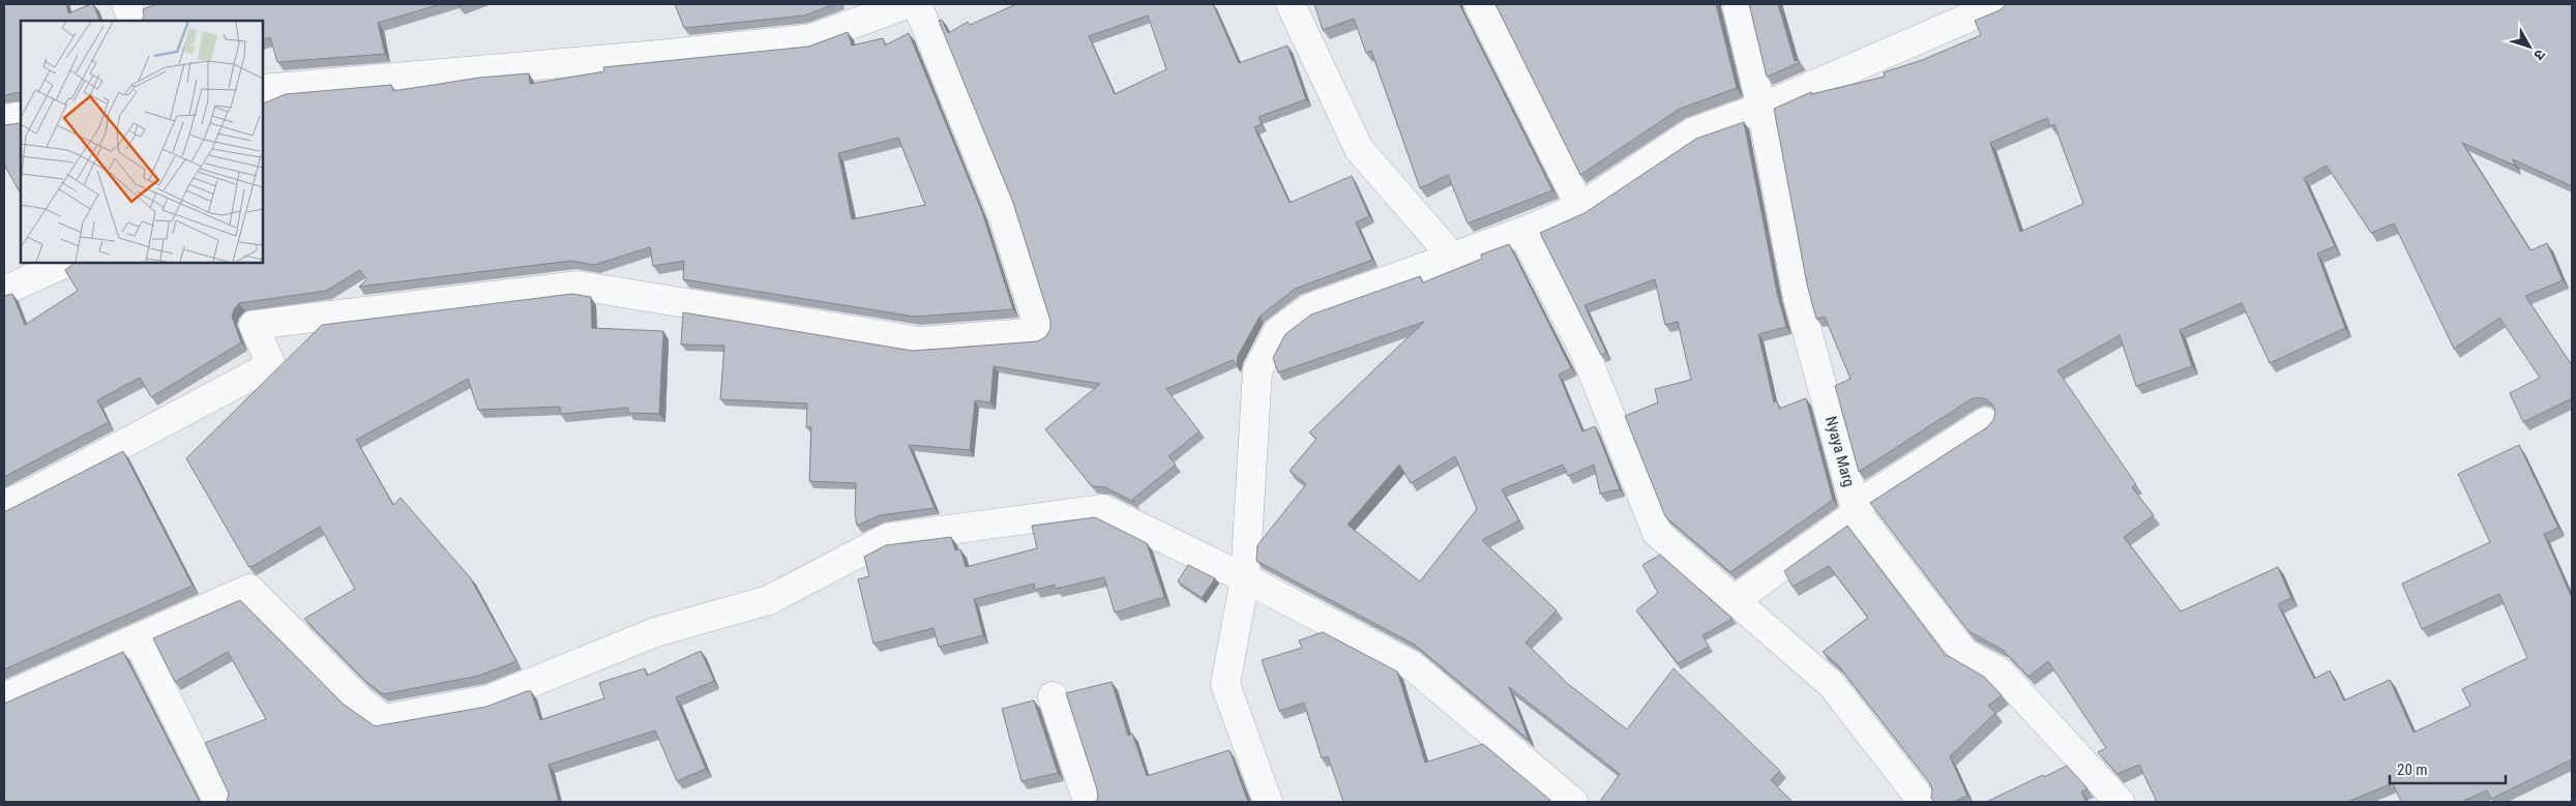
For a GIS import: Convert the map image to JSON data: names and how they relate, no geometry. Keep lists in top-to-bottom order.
{
  "streets": {
    "street": ["Nyaya Marg"]
  },
  "scale_bar": "20 m",
  "north": "bottom right"
}
